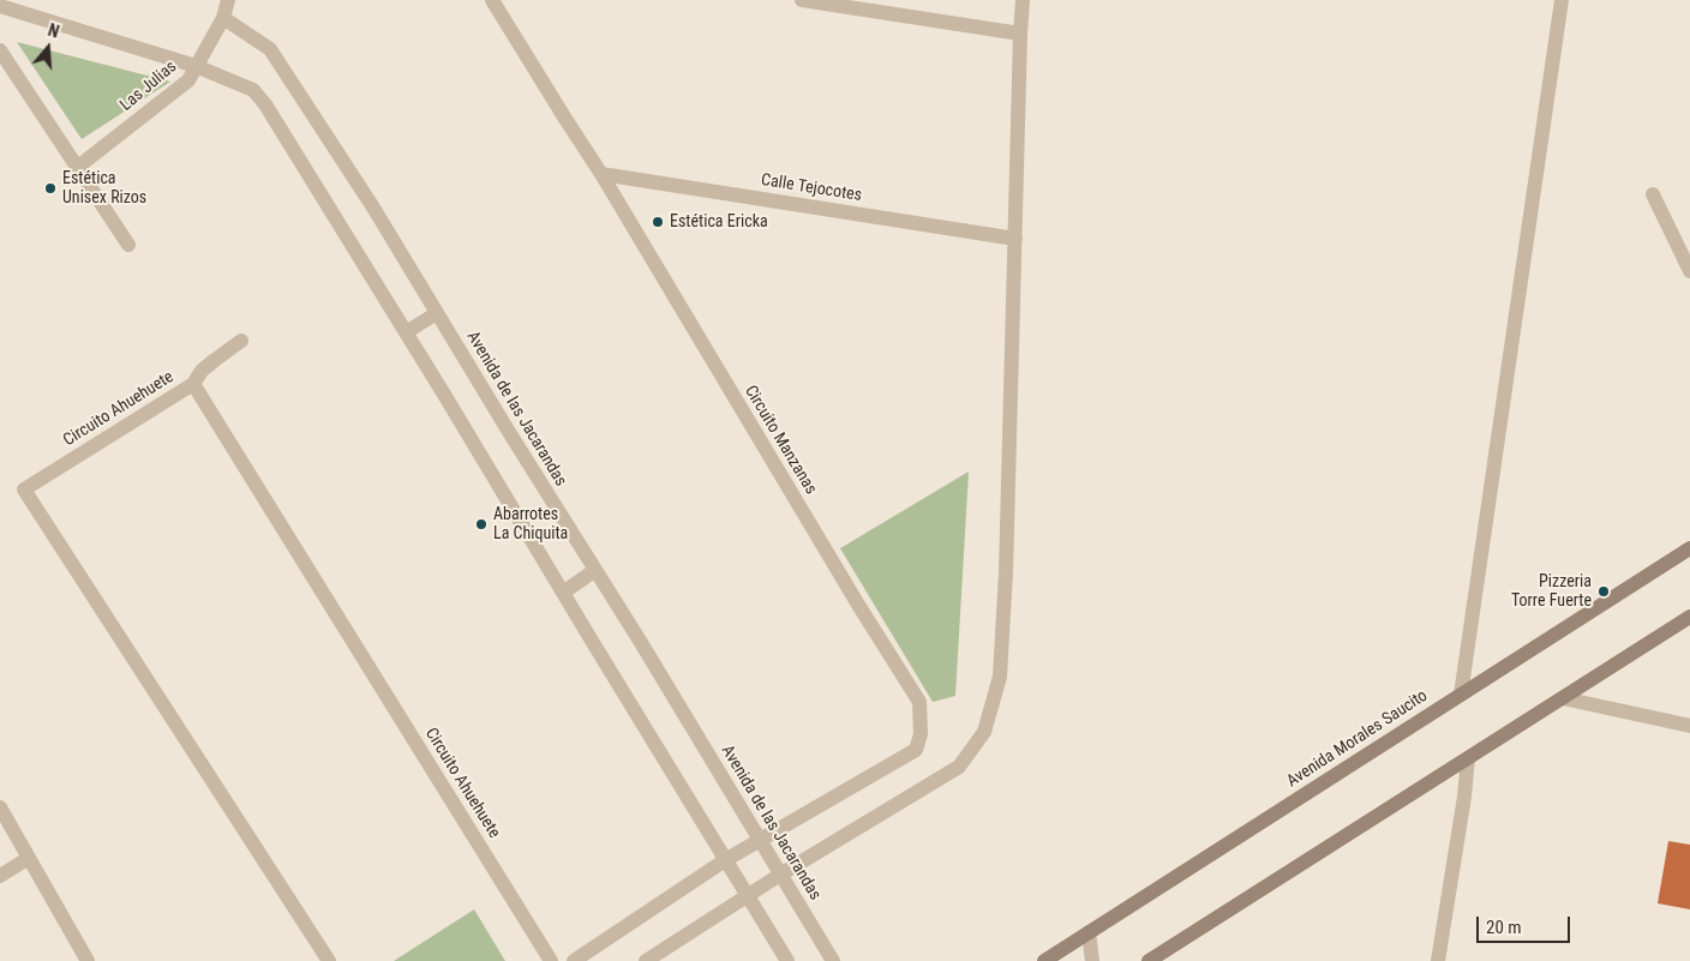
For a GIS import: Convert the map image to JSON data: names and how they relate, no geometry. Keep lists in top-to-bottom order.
{
  "streets": {
    "main road": ["Avenida Morales Saucito"],
    "street": [
      "Las Julias",
      "Calle Tejocotes",
      "Circuito Ahuehuete",
      "Avenida de las Jacarandas",
      "Circuito Manzanas"
    ]
  },
  "crossings": [
    ["Las Julias", "Avenida de las Jacarandas"],
    ["Calle Tejocotes", "Circuito Manzanas"],
    ["Avenida de las Jacarandas", "Circuito Manzanas"]
  ],
  "places": [
    "Estética Unisex Rizos",
    "Estética Ericka",
    "Abarrotes La Chiquita",
    "Pizzeria Torre Fuerte"
  ],
  "scale_bar": "20 m",
  "north": "top"
}
